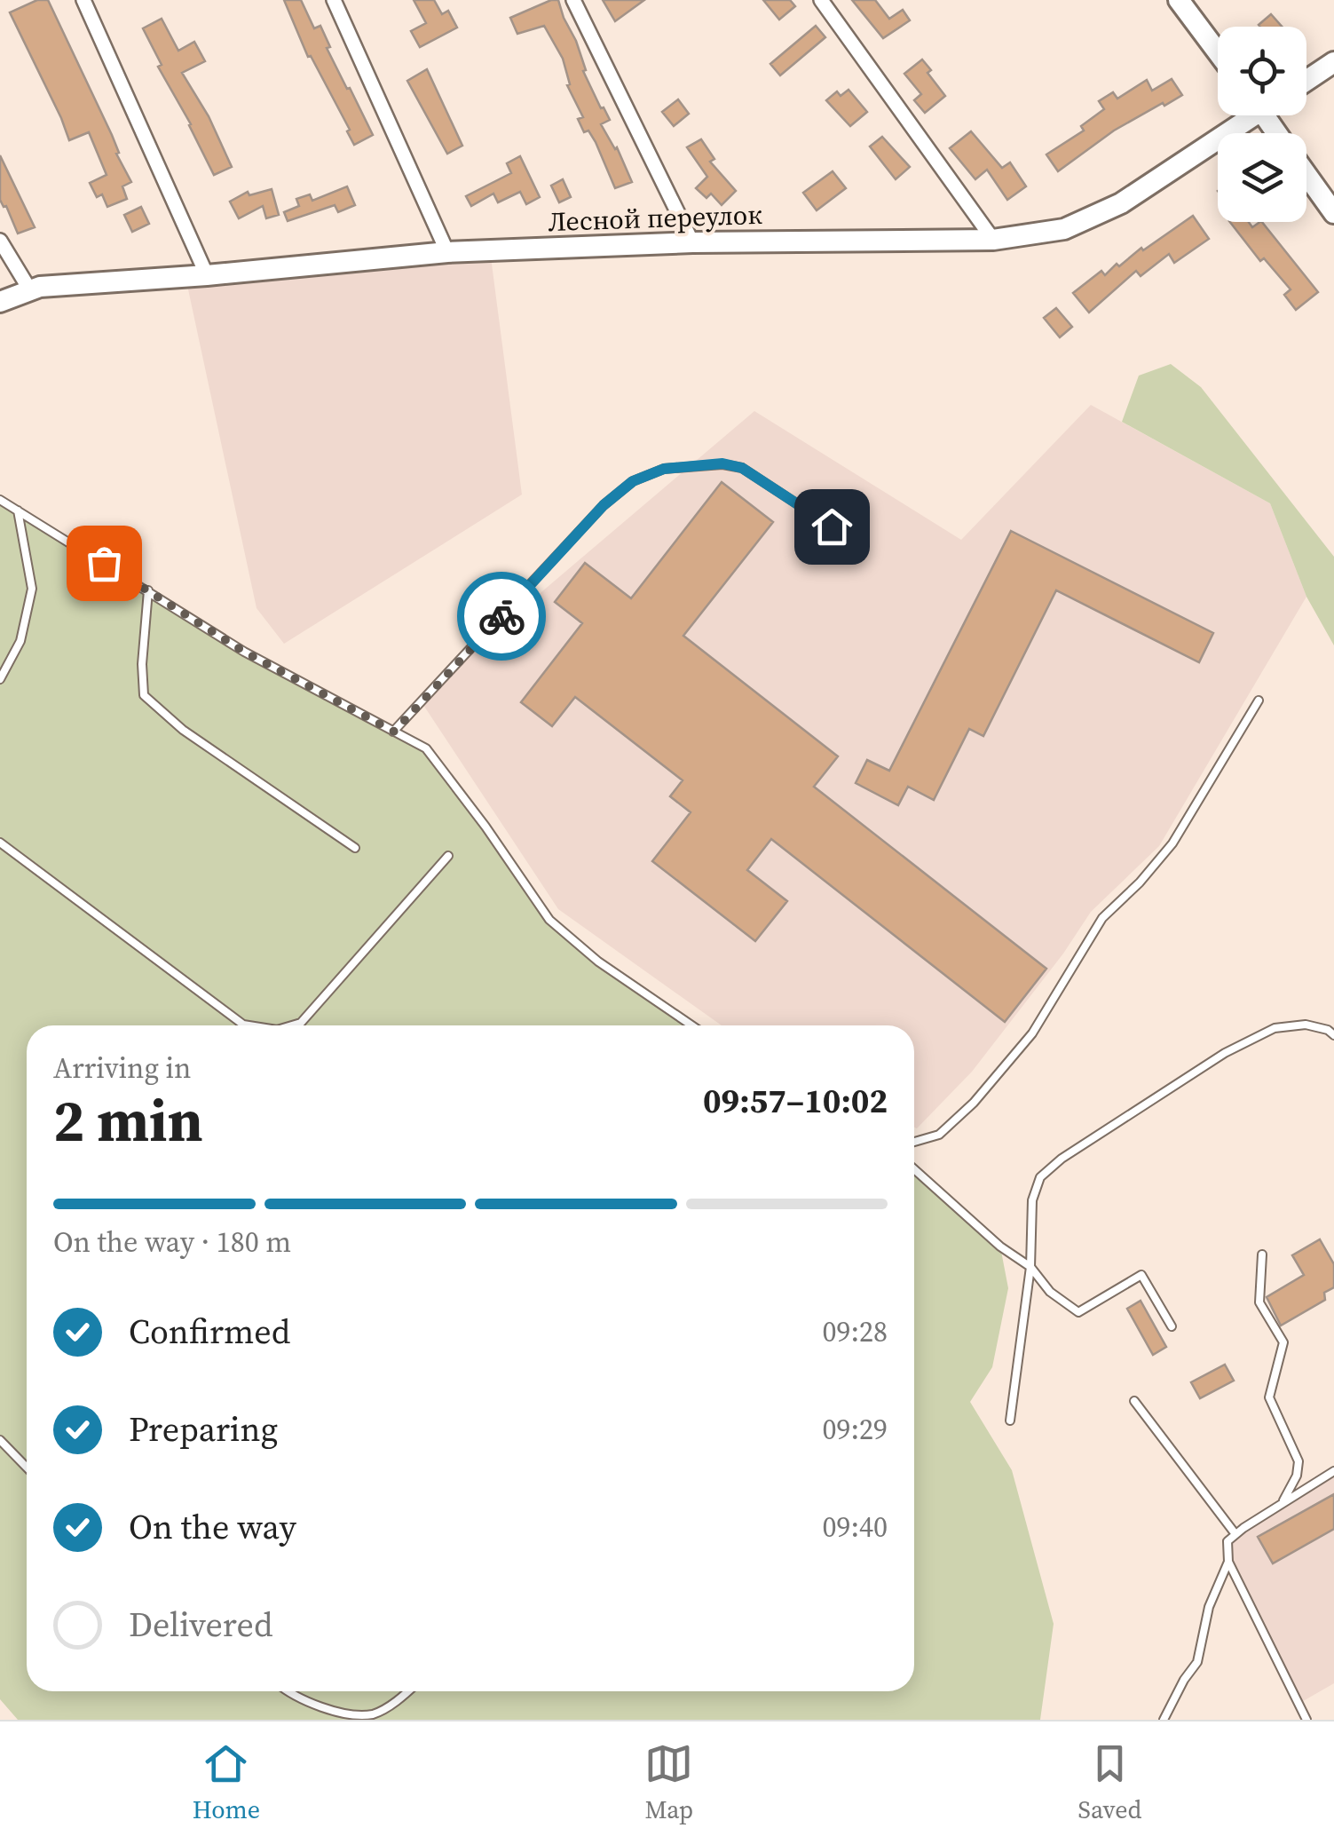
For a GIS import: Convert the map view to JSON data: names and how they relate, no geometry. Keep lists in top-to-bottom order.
{
  "streets": {
    "main road": ["Лесной переулок"]
  },
  "page": {
    "heading": ["2 min", "Arriving in", "09:57–10:02"],
    "bar": "On the way · 180 m",
    "list": [
      ["Confirmed", "09:28"],
      ["Preparing", "09:29"],
      ["On the way", "09:40"],
      "Delivered"
    ],
    "tabs": ["Home", "Map", "Saved"]
  }
}
